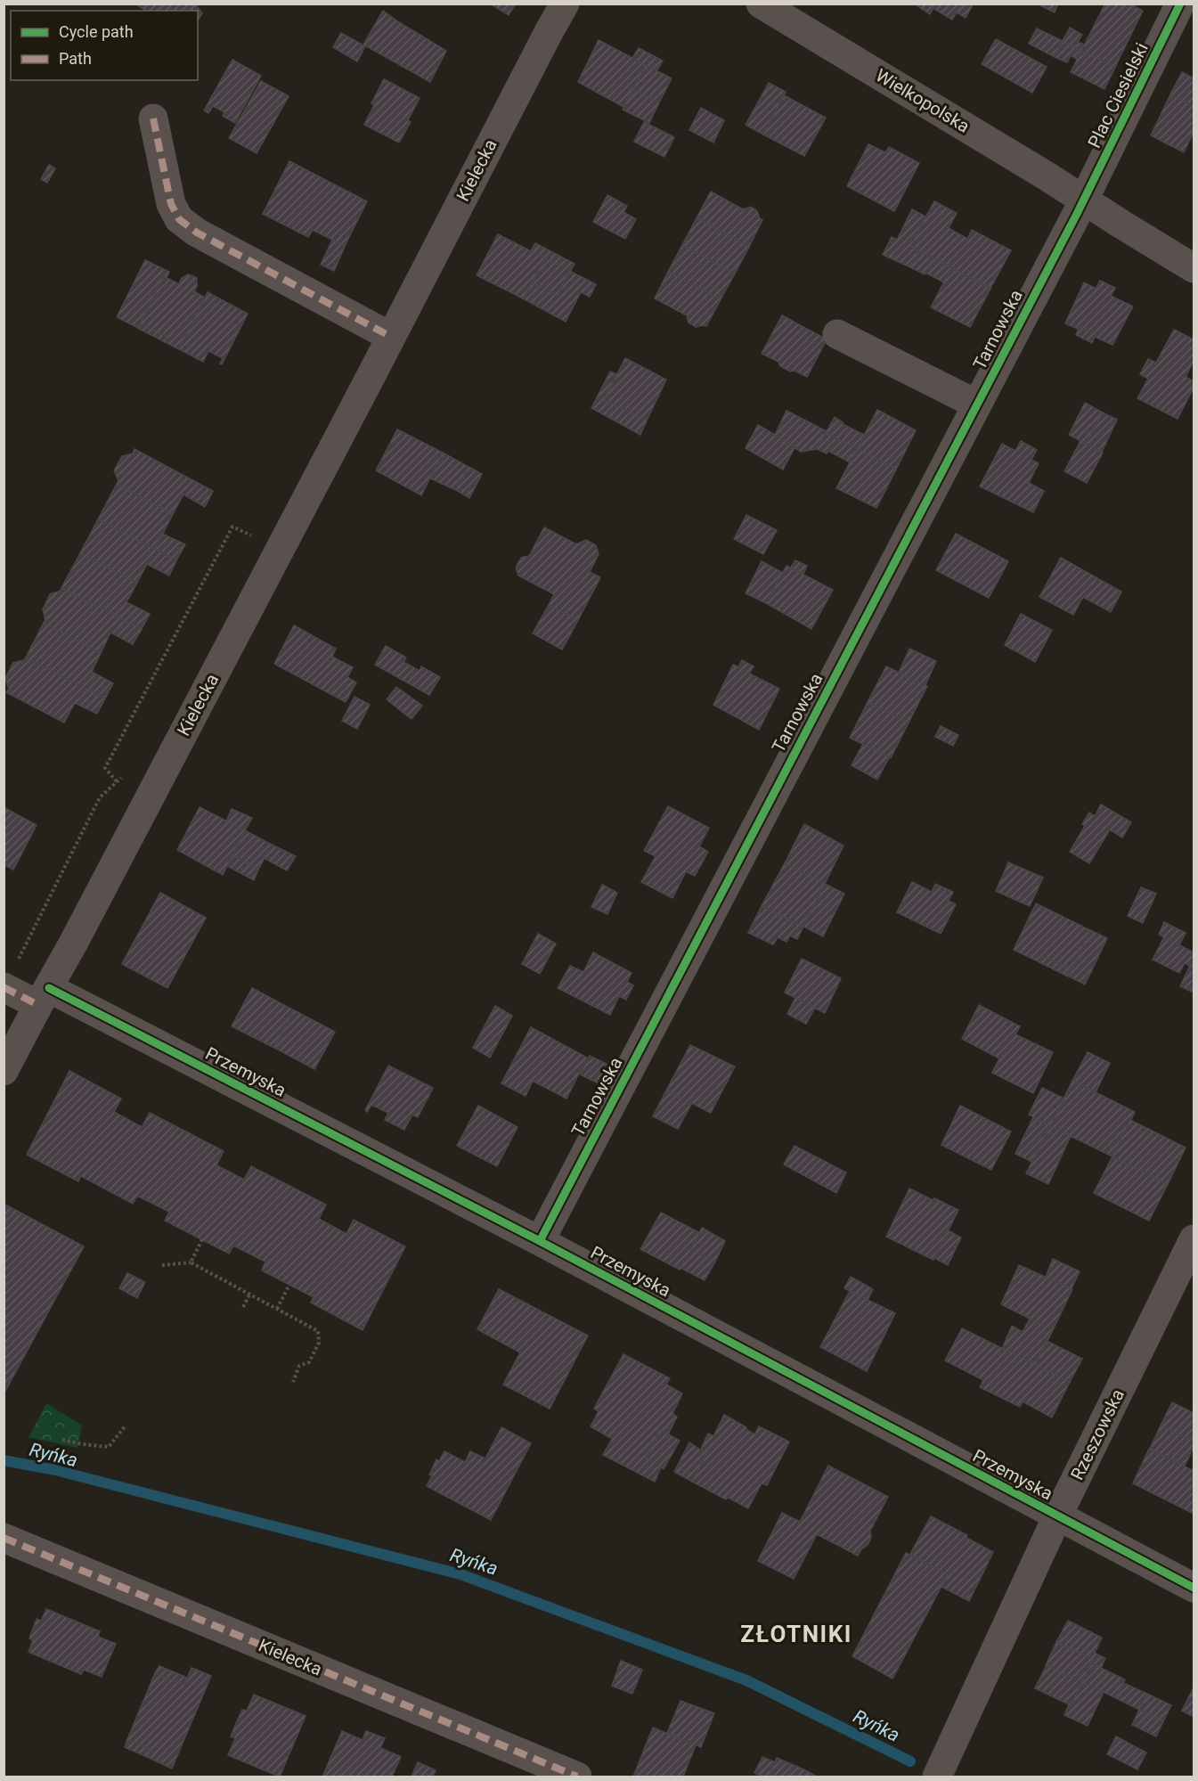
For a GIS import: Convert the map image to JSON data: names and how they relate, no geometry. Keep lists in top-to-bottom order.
{
  "streets": {
    "street": [
      "Plac Ciesielski",
      "Wielkopolska",
      "Kielecka",
      "Tarnowska",
      "Przemyska",
      "Rzeszowska"
    ]
  },
  "crossings": [
    ["Plac Ciesielski", "Wielkopolska"],
    ["Plac Ciesielski", "Tarnowska"],
    ["Wielkopolska", "Tarnowska"],
    ["Kielecka", "Przemyska"],
    ["Tarnowska", "Przemyska"],
    ["Przemyska", "Rzeszowska"]
  ],
  "districts": ["ZŁOTNIKI"],
  "water": ["Ryńka"],
  "legend": ["Cycle path", "Path"]
}
